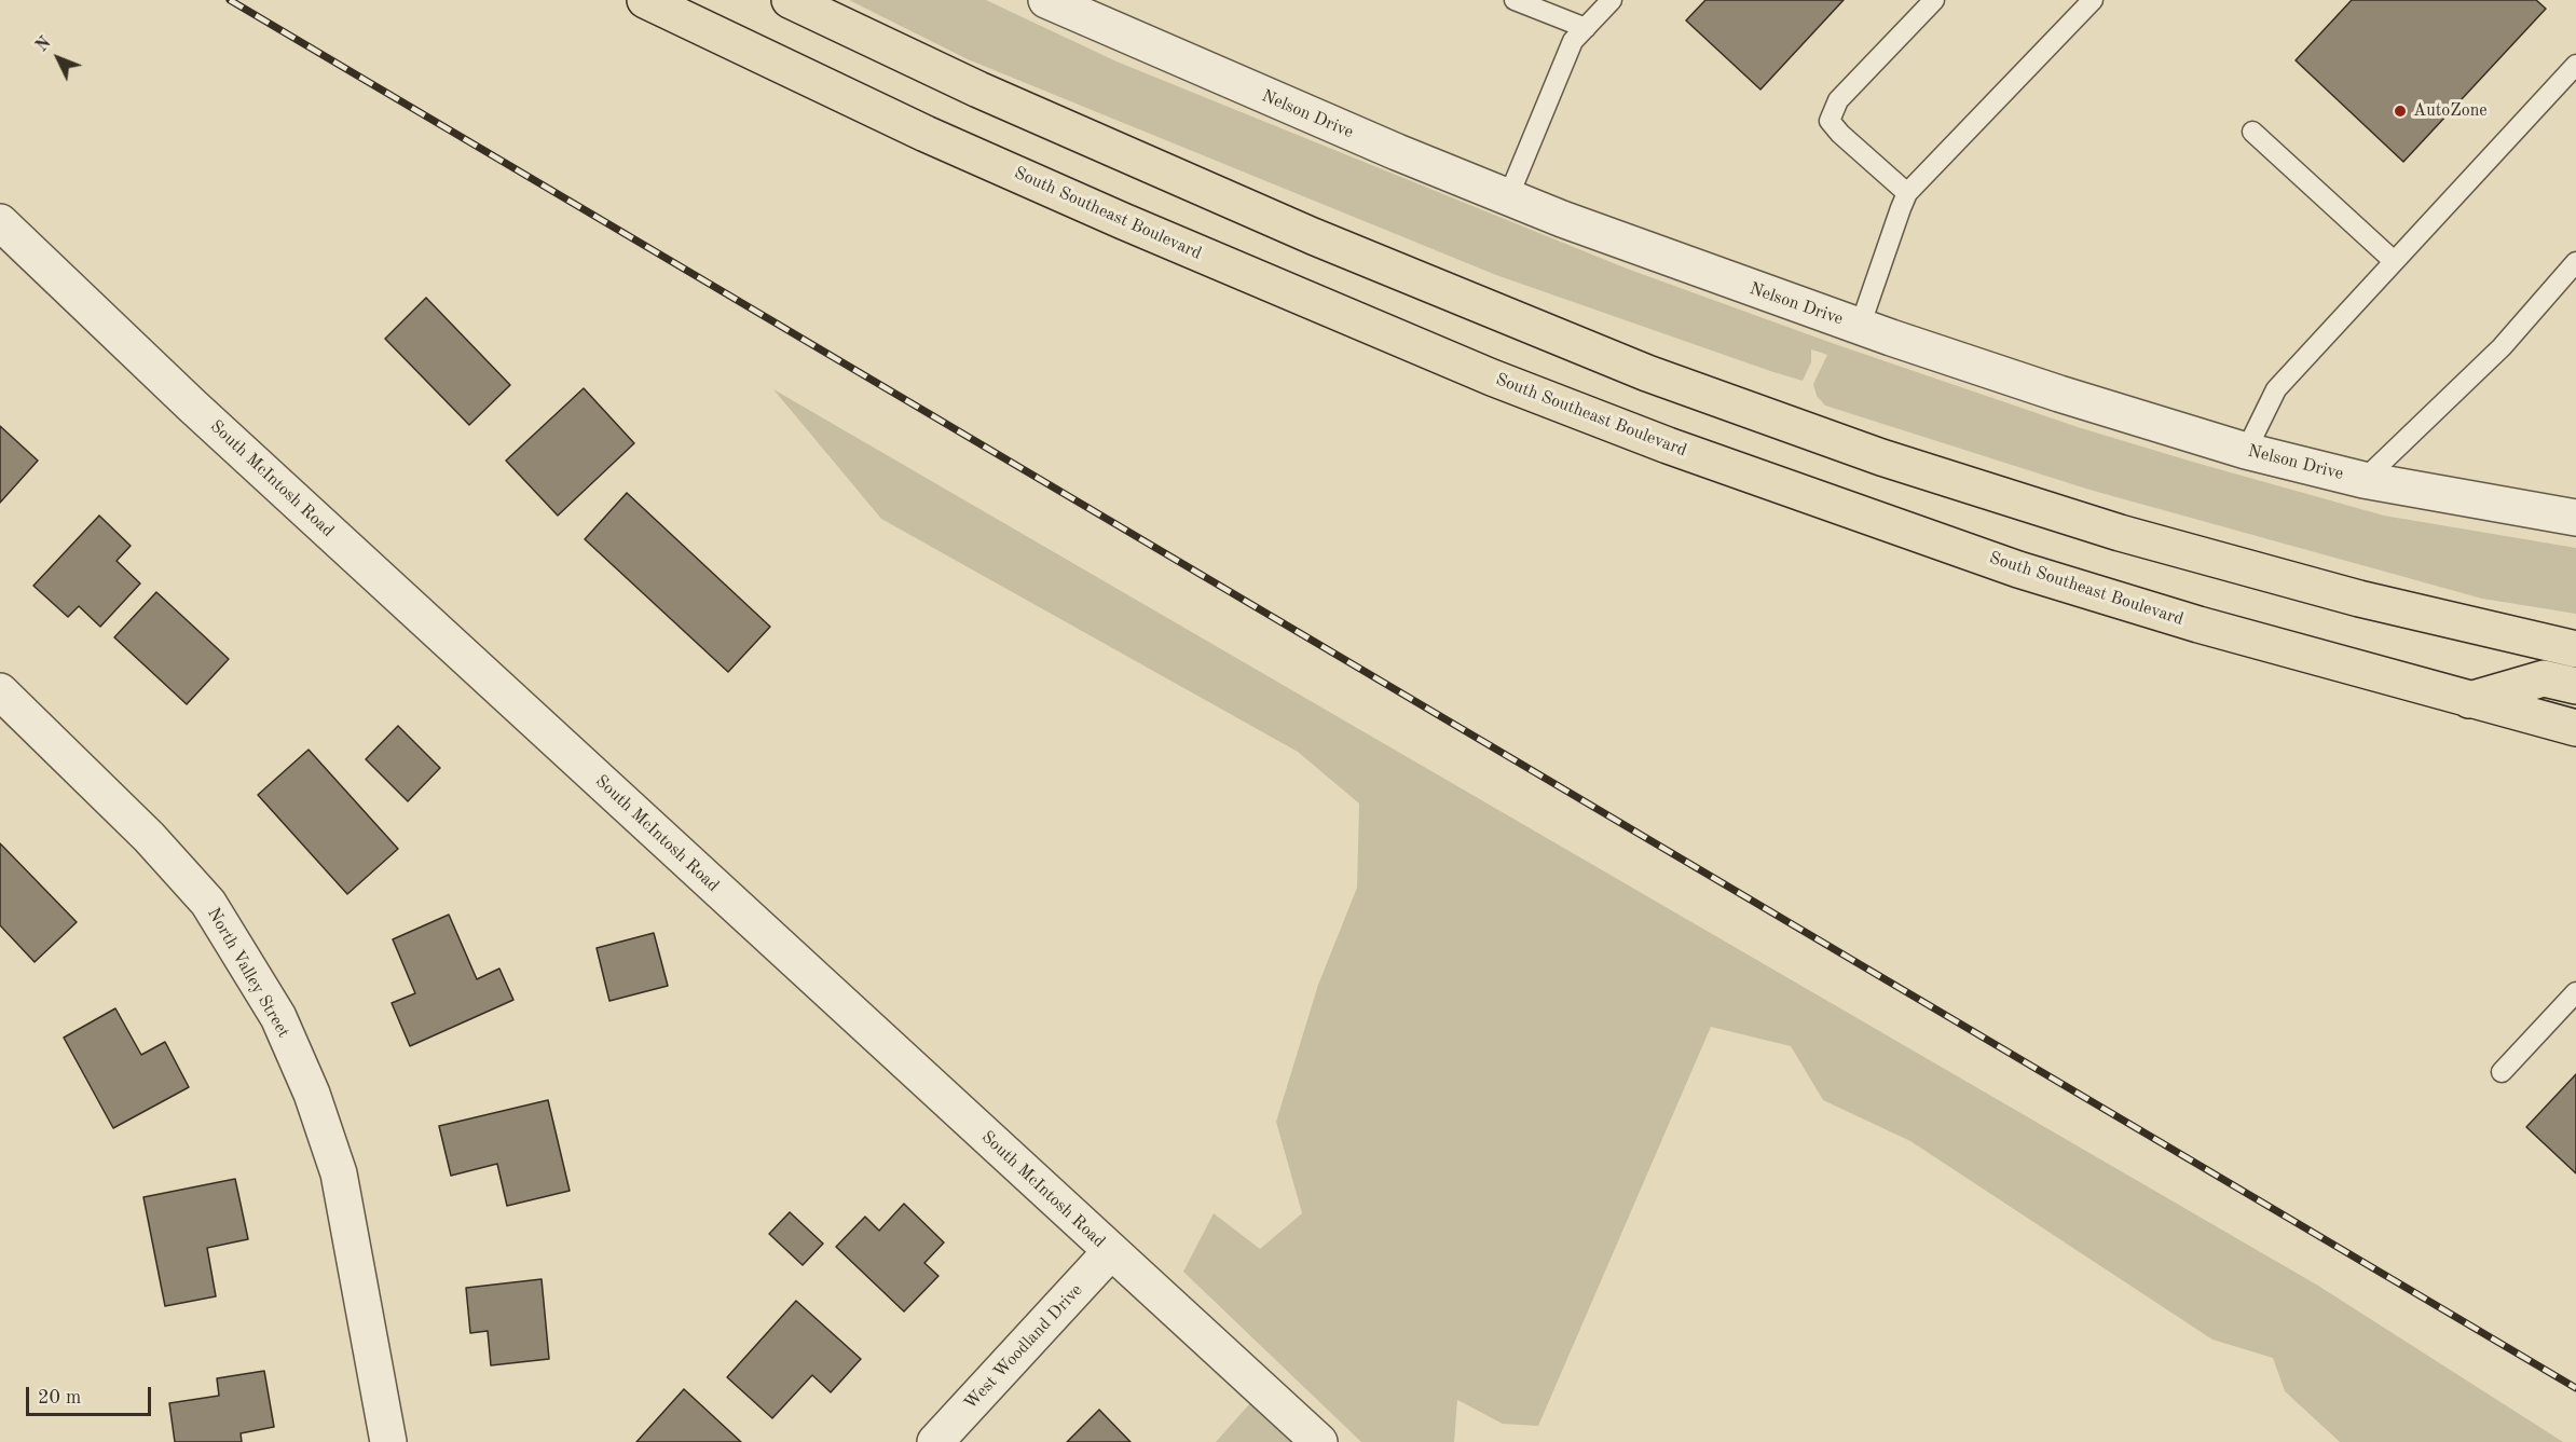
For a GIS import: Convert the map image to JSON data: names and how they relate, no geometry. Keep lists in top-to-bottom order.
{
  "streets": {
    "main road": ["South Southeast Boulevard"],
    "street": [
      "Nelson Drive",
      "South McIntosh Road",
      "North Valley Street",
      "West Woodland Drive"
    ]
  },
  "crossings": [
    ["South McIntosh Road", "West Woodland Drive"]
  ],
  "places": ["AutoZone"],
  "scale_bar": "20 m",
  "north": "top left"
}
